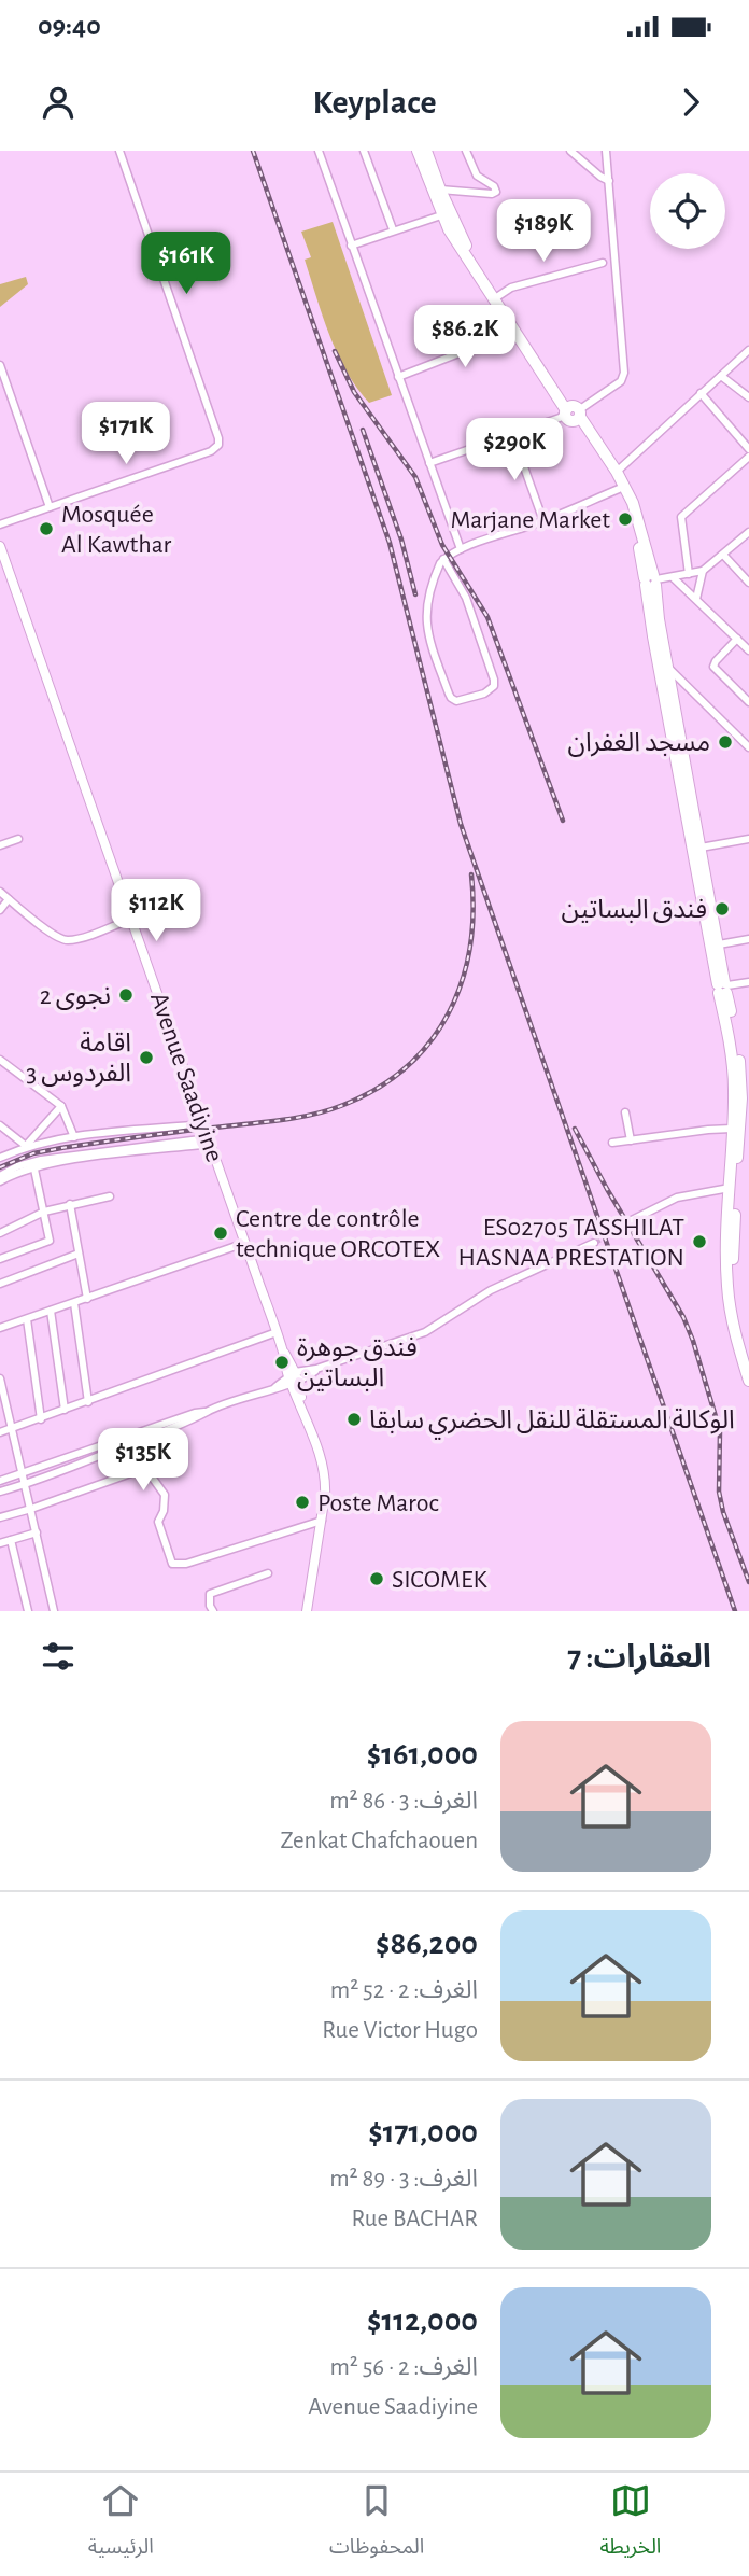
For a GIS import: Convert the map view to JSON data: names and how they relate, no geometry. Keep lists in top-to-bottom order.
{
  "streets": {
    "main road": ["Avenue Saadiyine"]
  },
  "places": [
    "Marjane Market",
    "Mosquée Al Kawthar",
    "مسجد الغفران",
    "فندق البساتين",
    "نجوى 2",
    "اقامة الفردوس 3",
    "Centre de contrôle technique ORCOTEX",
    "ES02705 TASSHILAT HASNAA PRESTATION",
    "فندق جوهرة البساتين",
    "الوكالة المستقلة للنقل الحضري سابقا",
    "Poste Maroc",
    "SICOMEK"
  ],
  "page": {
    "status": "09:40",
    "header": "Keyplace",
    "price": [
      "$189K",
      "$161K",
      "$86.2K",
      "$171K",
      "$290K",
      "$112K",
      "$135K"
    ],
    "heading": "العقارات: 7",
    "list": [
      {
        "name": "$161,000",
        "note": "الغرف: 3 · 86 m² · Zenkat Chafchaouen"
      },
      {
        "name": "$86,200",
        "note": "الغرف: 2 · 52 m² · Rue Victor Hugo"
      },
      {
        "name": "$171,000",
        "note": "الغرف: 3 · 89 m² · Rue BACHAR"
      },
      {
        "name": "$112,000",
        "note": "الغرف: 2 · 56 m² · Avenue Saadiyine"
      }
    ],
    "tabs": ["الخريطة", "المحفوظات", "الرئيسية"]
  }
}
